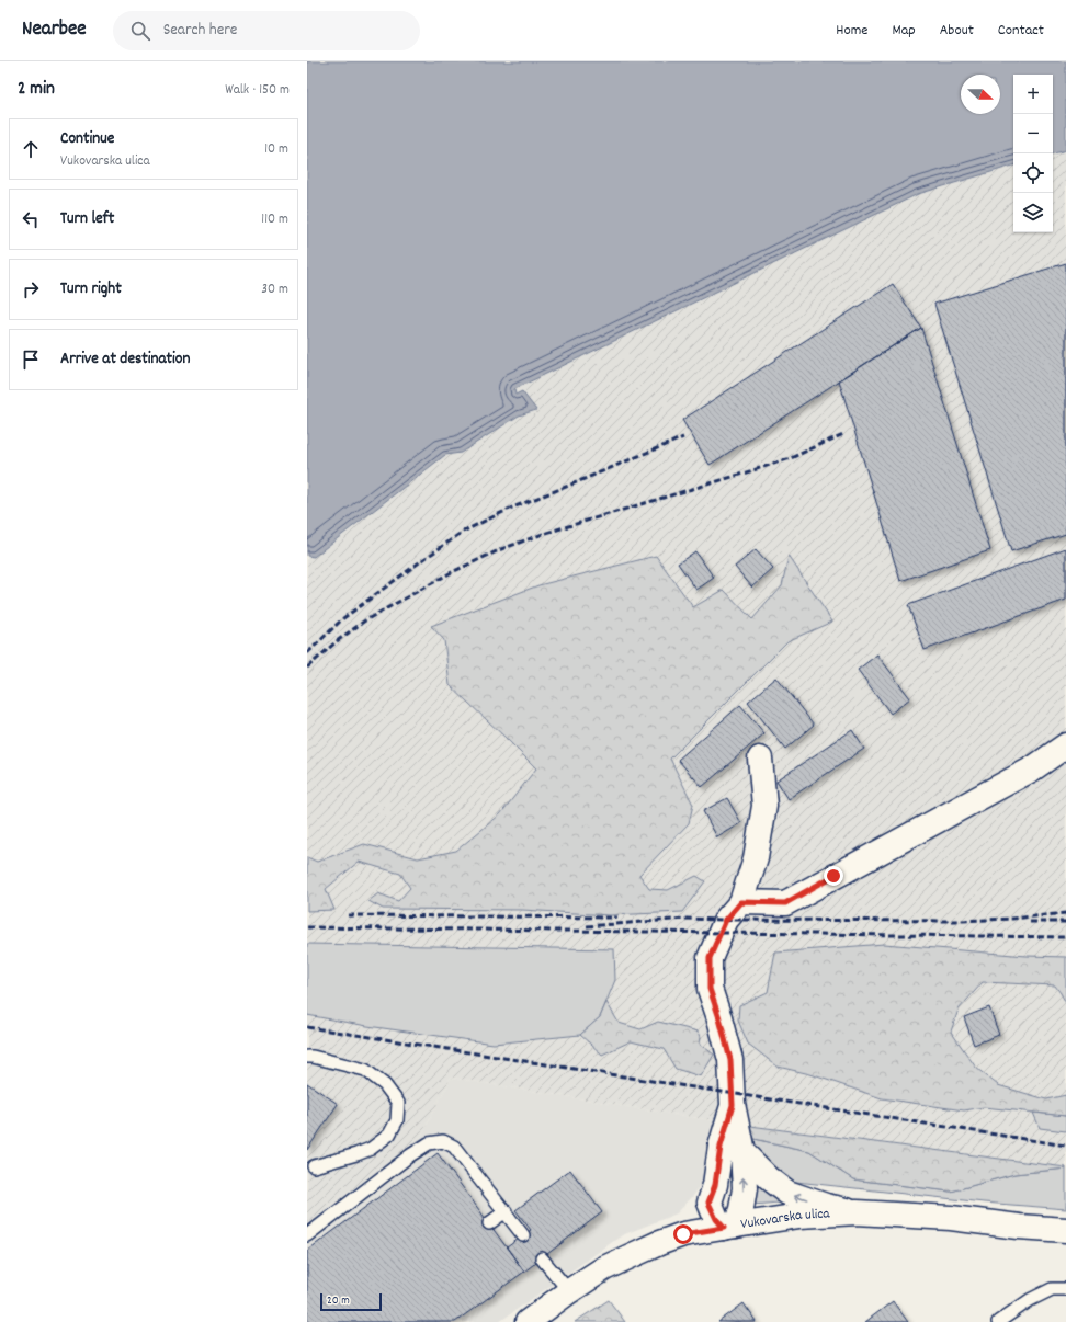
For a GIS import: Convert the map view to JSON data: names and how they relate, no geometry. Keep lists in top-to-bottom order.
{
  "streets": {
    "street": ["Vukovarska ulica"]
  },
  "scale_bar": "20 m",
  "north": "right",
  "page": {
    "header": "Nearbee",
    "search": "Search here",
    "nav": [
      "Home",
      "Map",
      "About",
      "Contact"
    ],
    "heading": ["2 min", "Walk · 150 m"],
    "map_buttons": ["+", "−"],
    "list": [
      ["Continue", "Vukovarska ulica", "10 m"],
      ["Turn left", "110 m"],
      ["Turn right", "30 m"],
      "Arrive at destination"
    ],
    "scale": "20 m"
  }
}
